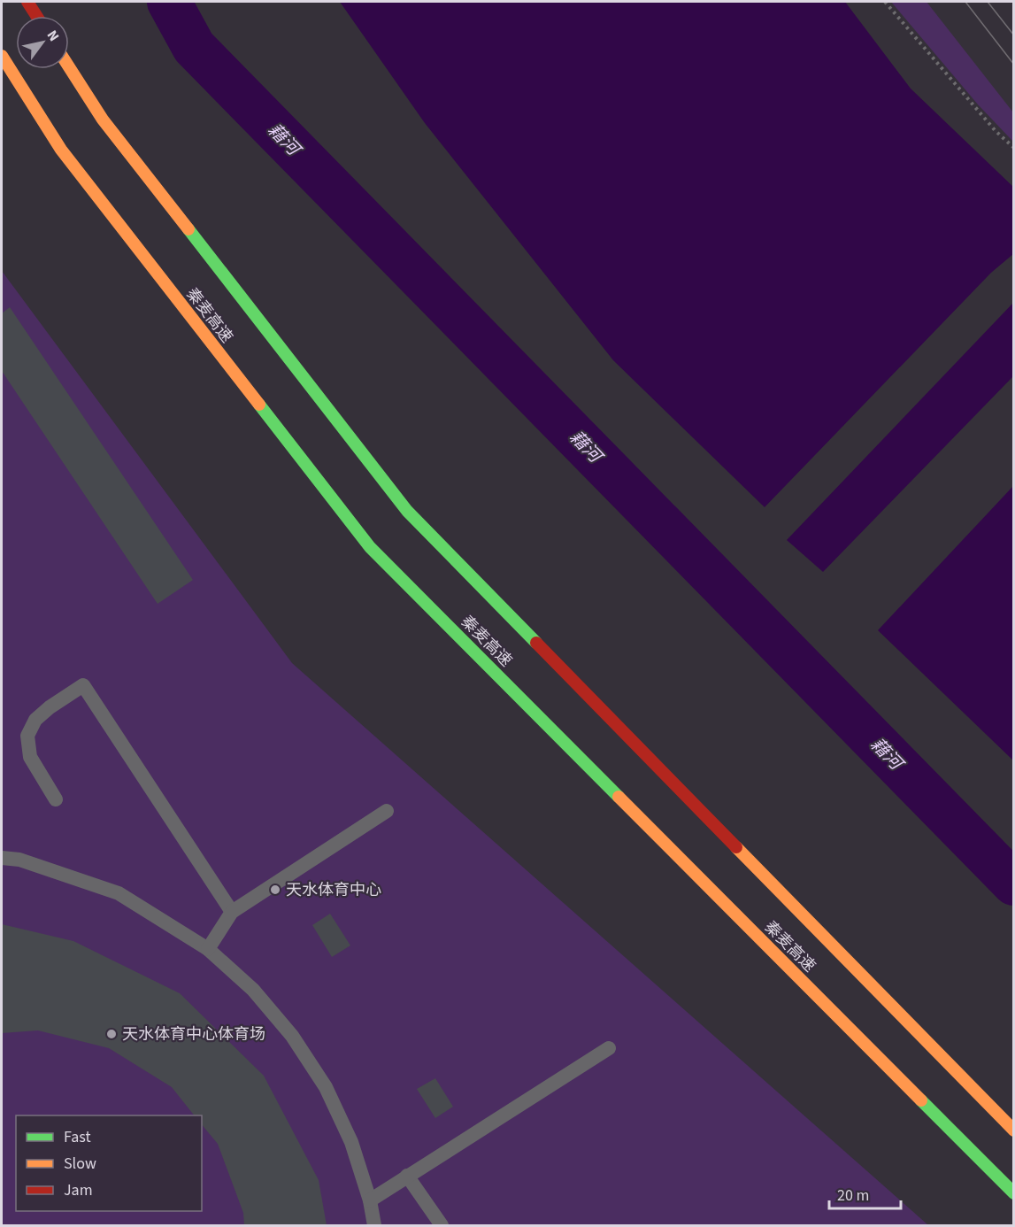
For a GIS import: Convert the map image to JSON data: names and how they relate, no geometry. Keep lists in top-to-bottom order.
{
  "streets": {
    "highway": ["秦麦高速"]
  },
  "water": ["藉河"],
  "places": ["天水体育中心", "天水体育中心体育场"],
  "legend": ["Fast", "Slow", "Jam"],
  "scale_bar": "20 m",
  "north": "top right"
}
